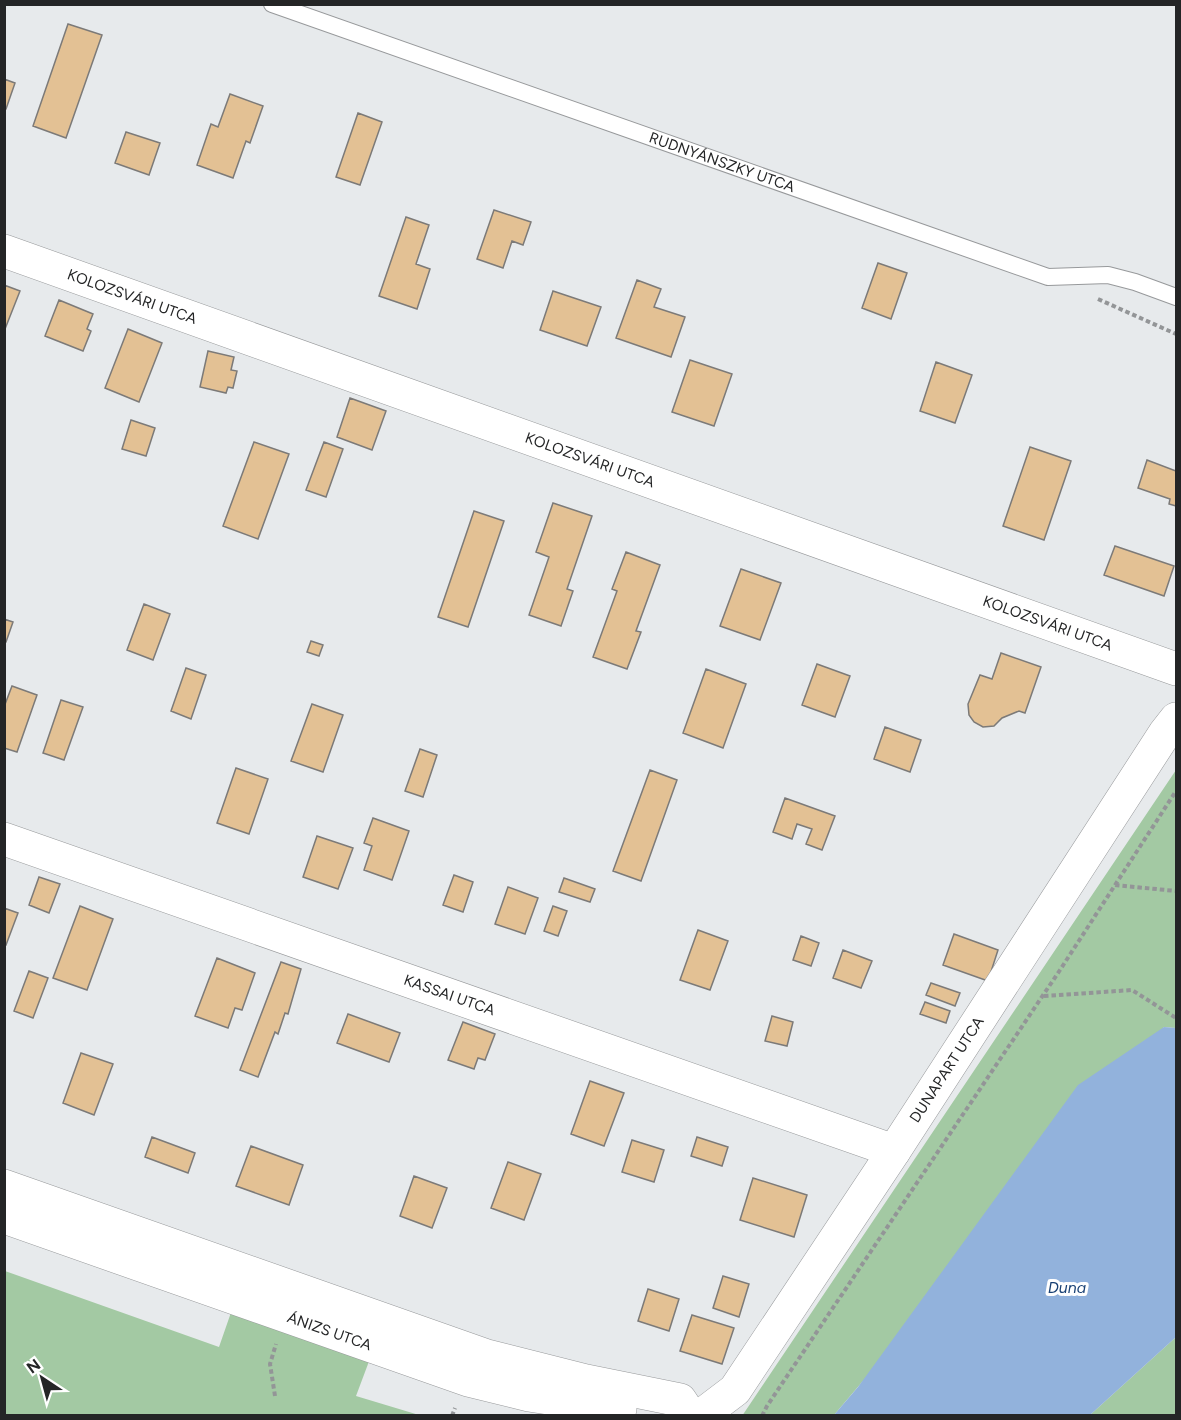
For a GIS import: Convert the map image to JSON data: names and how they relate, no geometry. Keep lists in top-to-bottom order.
{
  "streets": {
    "street": [
      "KOLOZSVÁRI UTCA",
      "KASSAI UTCA",
      "DUNAPART UTCA",
      "ÁNIZS UTCA"
    ],
    "lane": ["RUDNYÁNSZKY UTCA"]
  },
  "crossings": [
    ["KASSAI UTCA", "DUNAPART UTCA"]
  ],
  "water": ["Duna"],
  "north": "top left"
}
